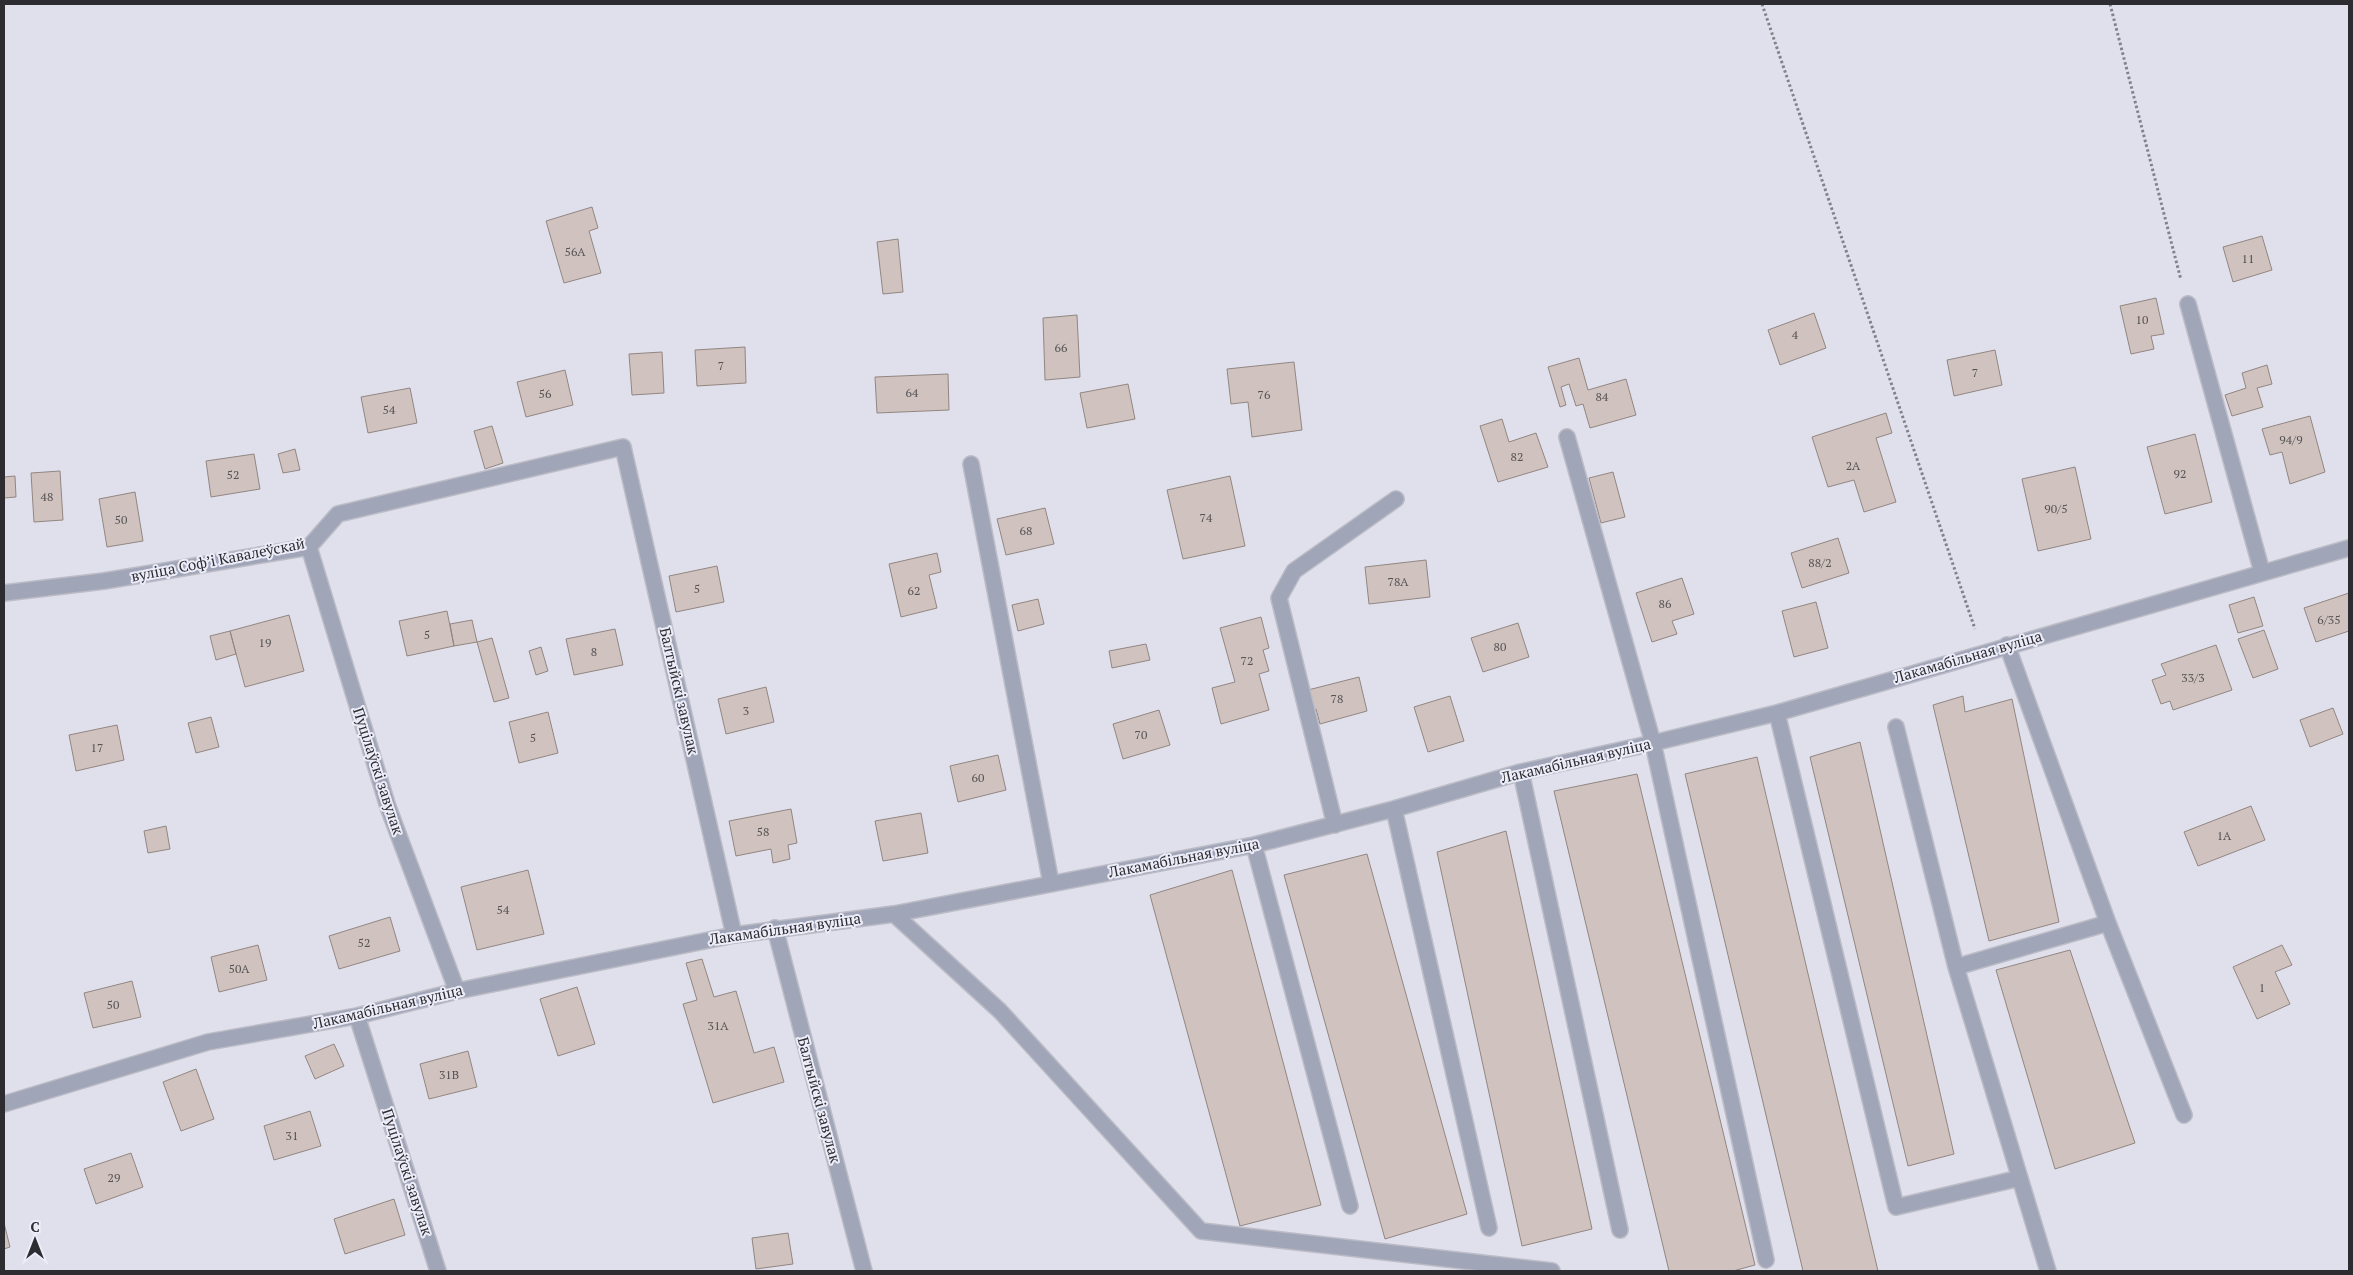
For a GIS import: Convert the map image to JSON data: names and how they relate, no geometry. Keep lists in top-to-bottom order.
{
  "streets": {
    "street": [
      "вуліца Софʼі Кавалеўскай",
      "Лакамабільная вуліца",
      "Балтыйскі завулак",
      "Пуцілаўскі завулак"
    ]
  },
  "crossings": [
    ["вуліца Софʼі Кавалеўскай", "Балтыйскі завулак"],
    ["вуліца Софʼі Кавалеўскай", "Пуцілаўскі завулак"],
    ["Лакамабільная вуліца", "Балтыйскі завулак"],
    ["Лакамабільная вуліца", "Пуцілаўскі завулак"]
  ],
  "house_numbers": [
    "56А",
    "11",
    "10",
    "4",
    "66",
    "7",
    "7",
    "64",
    "56",
    "76",
    "84",
    "54",
    "94/9",
    "82",
    "2А",
    "92",
    "52",
    "48",
    "90/5",
    "74",
    "50",
    "68",
    "88/2",
    "78А",
    "5",
    "62",
    "86",
    "6/35",
    "5",
    "19",
    "80",
    "8",
    "72",
    "33/3",
    "78",
    "3",
    "70",
    "5",
    "17",
    "60",
    "58",
    "1А",
    "54",
    "52",
    "50А",
    "1",
    "50",
    "31А",
    "31В",
    "31",
    "29"
  ],
  "north": "top"
}
